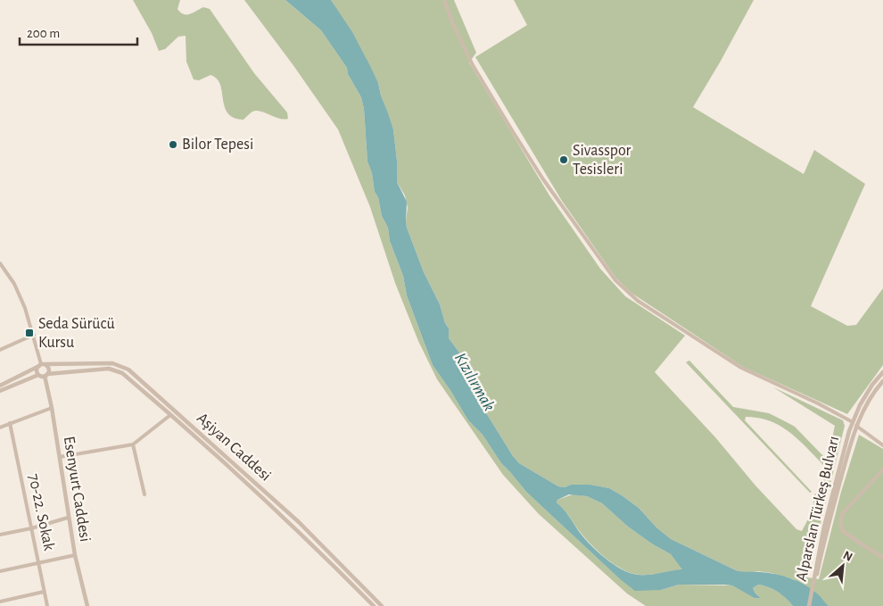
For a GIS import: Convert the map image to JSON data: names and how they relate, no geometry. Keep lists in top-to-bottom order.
{
  "streets": {
    "street": [
      "Aşiyan Caddesi",
      "Esenyurt Caddesi",
      "Alparslan Türkeş Bulvarı",
      "70-22. Sokak"
    ]
  },
  "crossings": [
    ["Aşiyan Caddesi", "Esenyurt Caddesi"]
  ],
  "water": ["Kızılırmak"],
  "places": {
    "other": ["Bilor Tepesi", "Sivasspor Tesisleri"],
    "transit": ["Seda Sürücü Kursu"]
  },
  "scale_bar": "200 m",
  "north": "top right"
}
